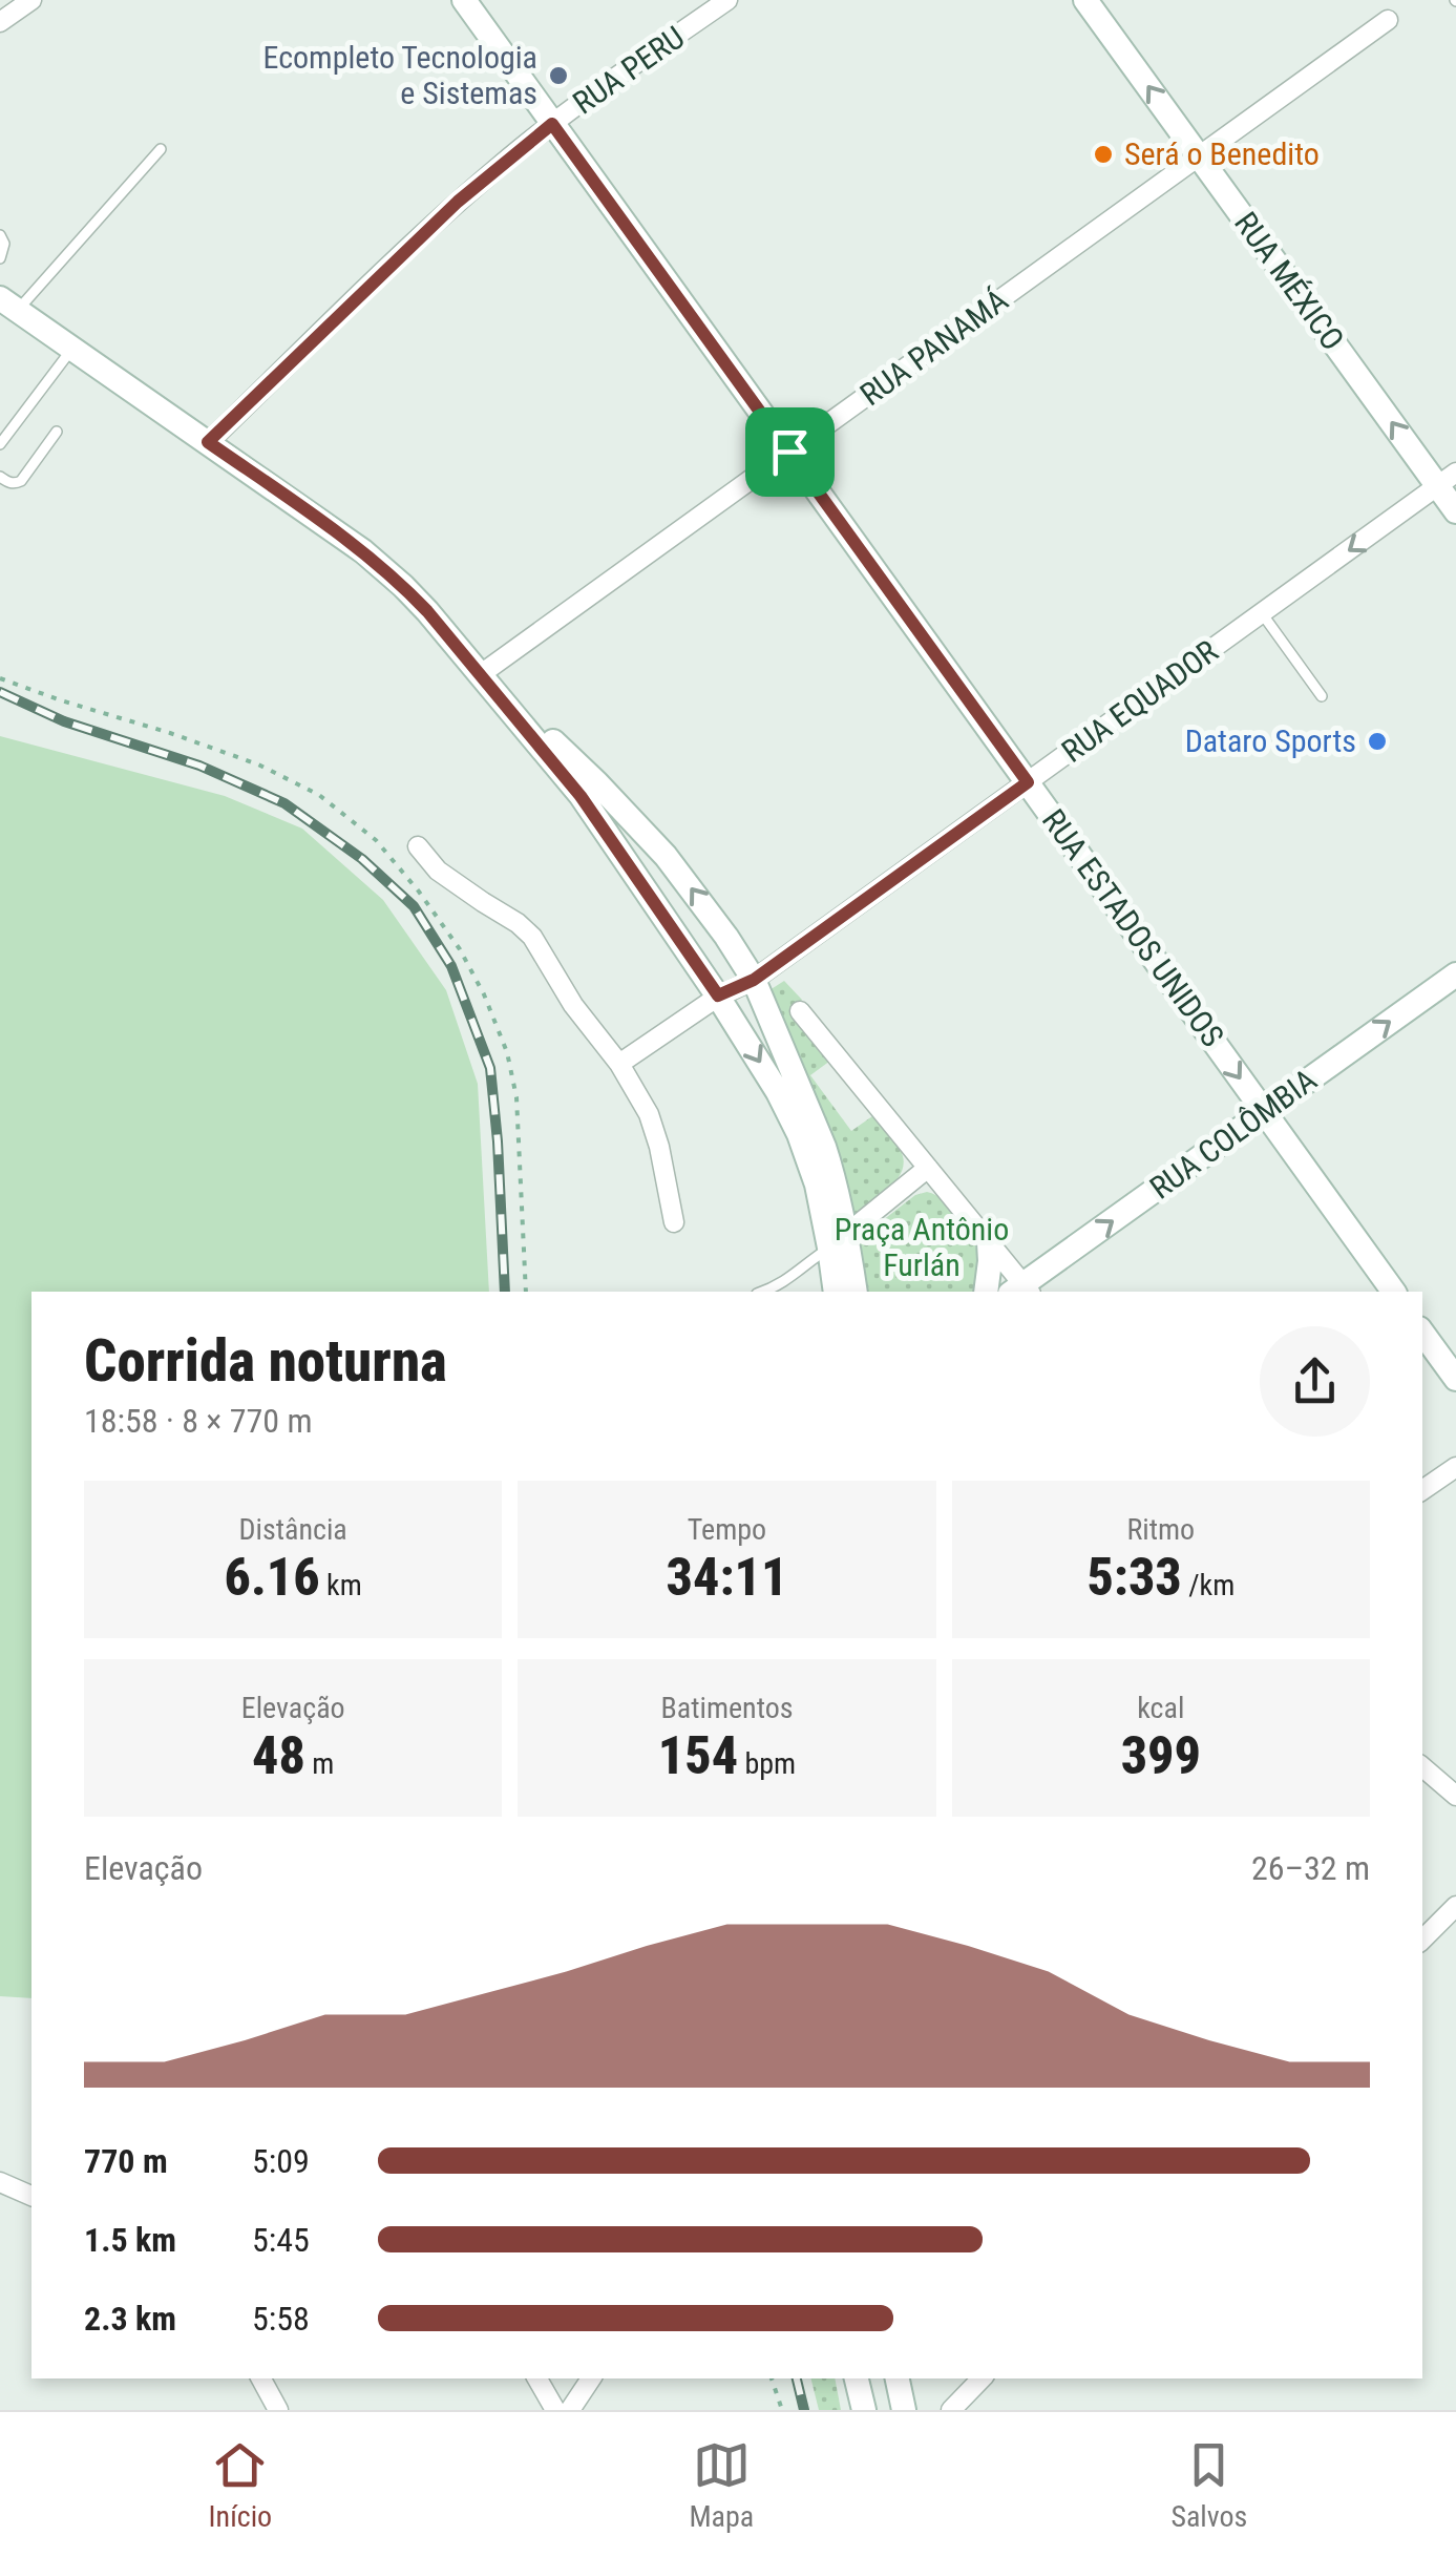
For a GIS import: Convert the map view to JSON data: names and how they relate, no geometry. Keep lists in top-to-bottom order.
{
  "streets": {
    "main road": ["RUA MÉXICO", "RUA ESTADOS UNIDOS", "RUA COLÔMBIA"],
    "street": ["RUA PERU", "RUA PANAMÁ", "RUA EQUADOR"]
  },
  "crossings": [
    ["RUA PERU", "RUA ESTADOS UNIDOS"],
    ["RUA MÉXICO", "RUA PANAMÁ"],
    ["RUA MÉXICO", "RUA EQUADOR"],
    ["RUA PANAMÁ", "RUA ESTADOS UNIDOS"],
    ["RUA EQUADOR", "RUA ESTADOS UNIDOS"],
    ["RUA ESTADOS UNIDOS", "RUA COLÔMBIA"]
  ],
  "one_way": ["RUA MÉXICO", "RUA COLÔMBIA"],
  "parks": ["Praça Antônio Furlán"],
  "places": ["Ecompleto Tecnologia e Sistemas", "Será o Benedito", "Dataro Sports"],
  "page": {
    "heading": ["Corrida noturna", "18:58 · 8 × 770 m"],
    "stats": [
      ["Distância", "6.16 km"],
      ["Tempo", "34:11"],
      ["Ritmo", "5:33 /km"],
      ["Elevação", "48 m"],
      ["Batimentos", "154 bpm"],
      ["kcal", "399"]
    ],
    "chart": ["Elevação", "26–32 m"],
    "list": [
      {
        "name": "770 m",
        "note": "5:09"
      },
      {
        "name": "1.5 km",
        "note": "5:45"
      },
      {
        "name": "2.3 km",
        "note": "5:58"
      }
    ],
    "tabs": ["Início", "Mapa", "Salvos"]
  }
}
